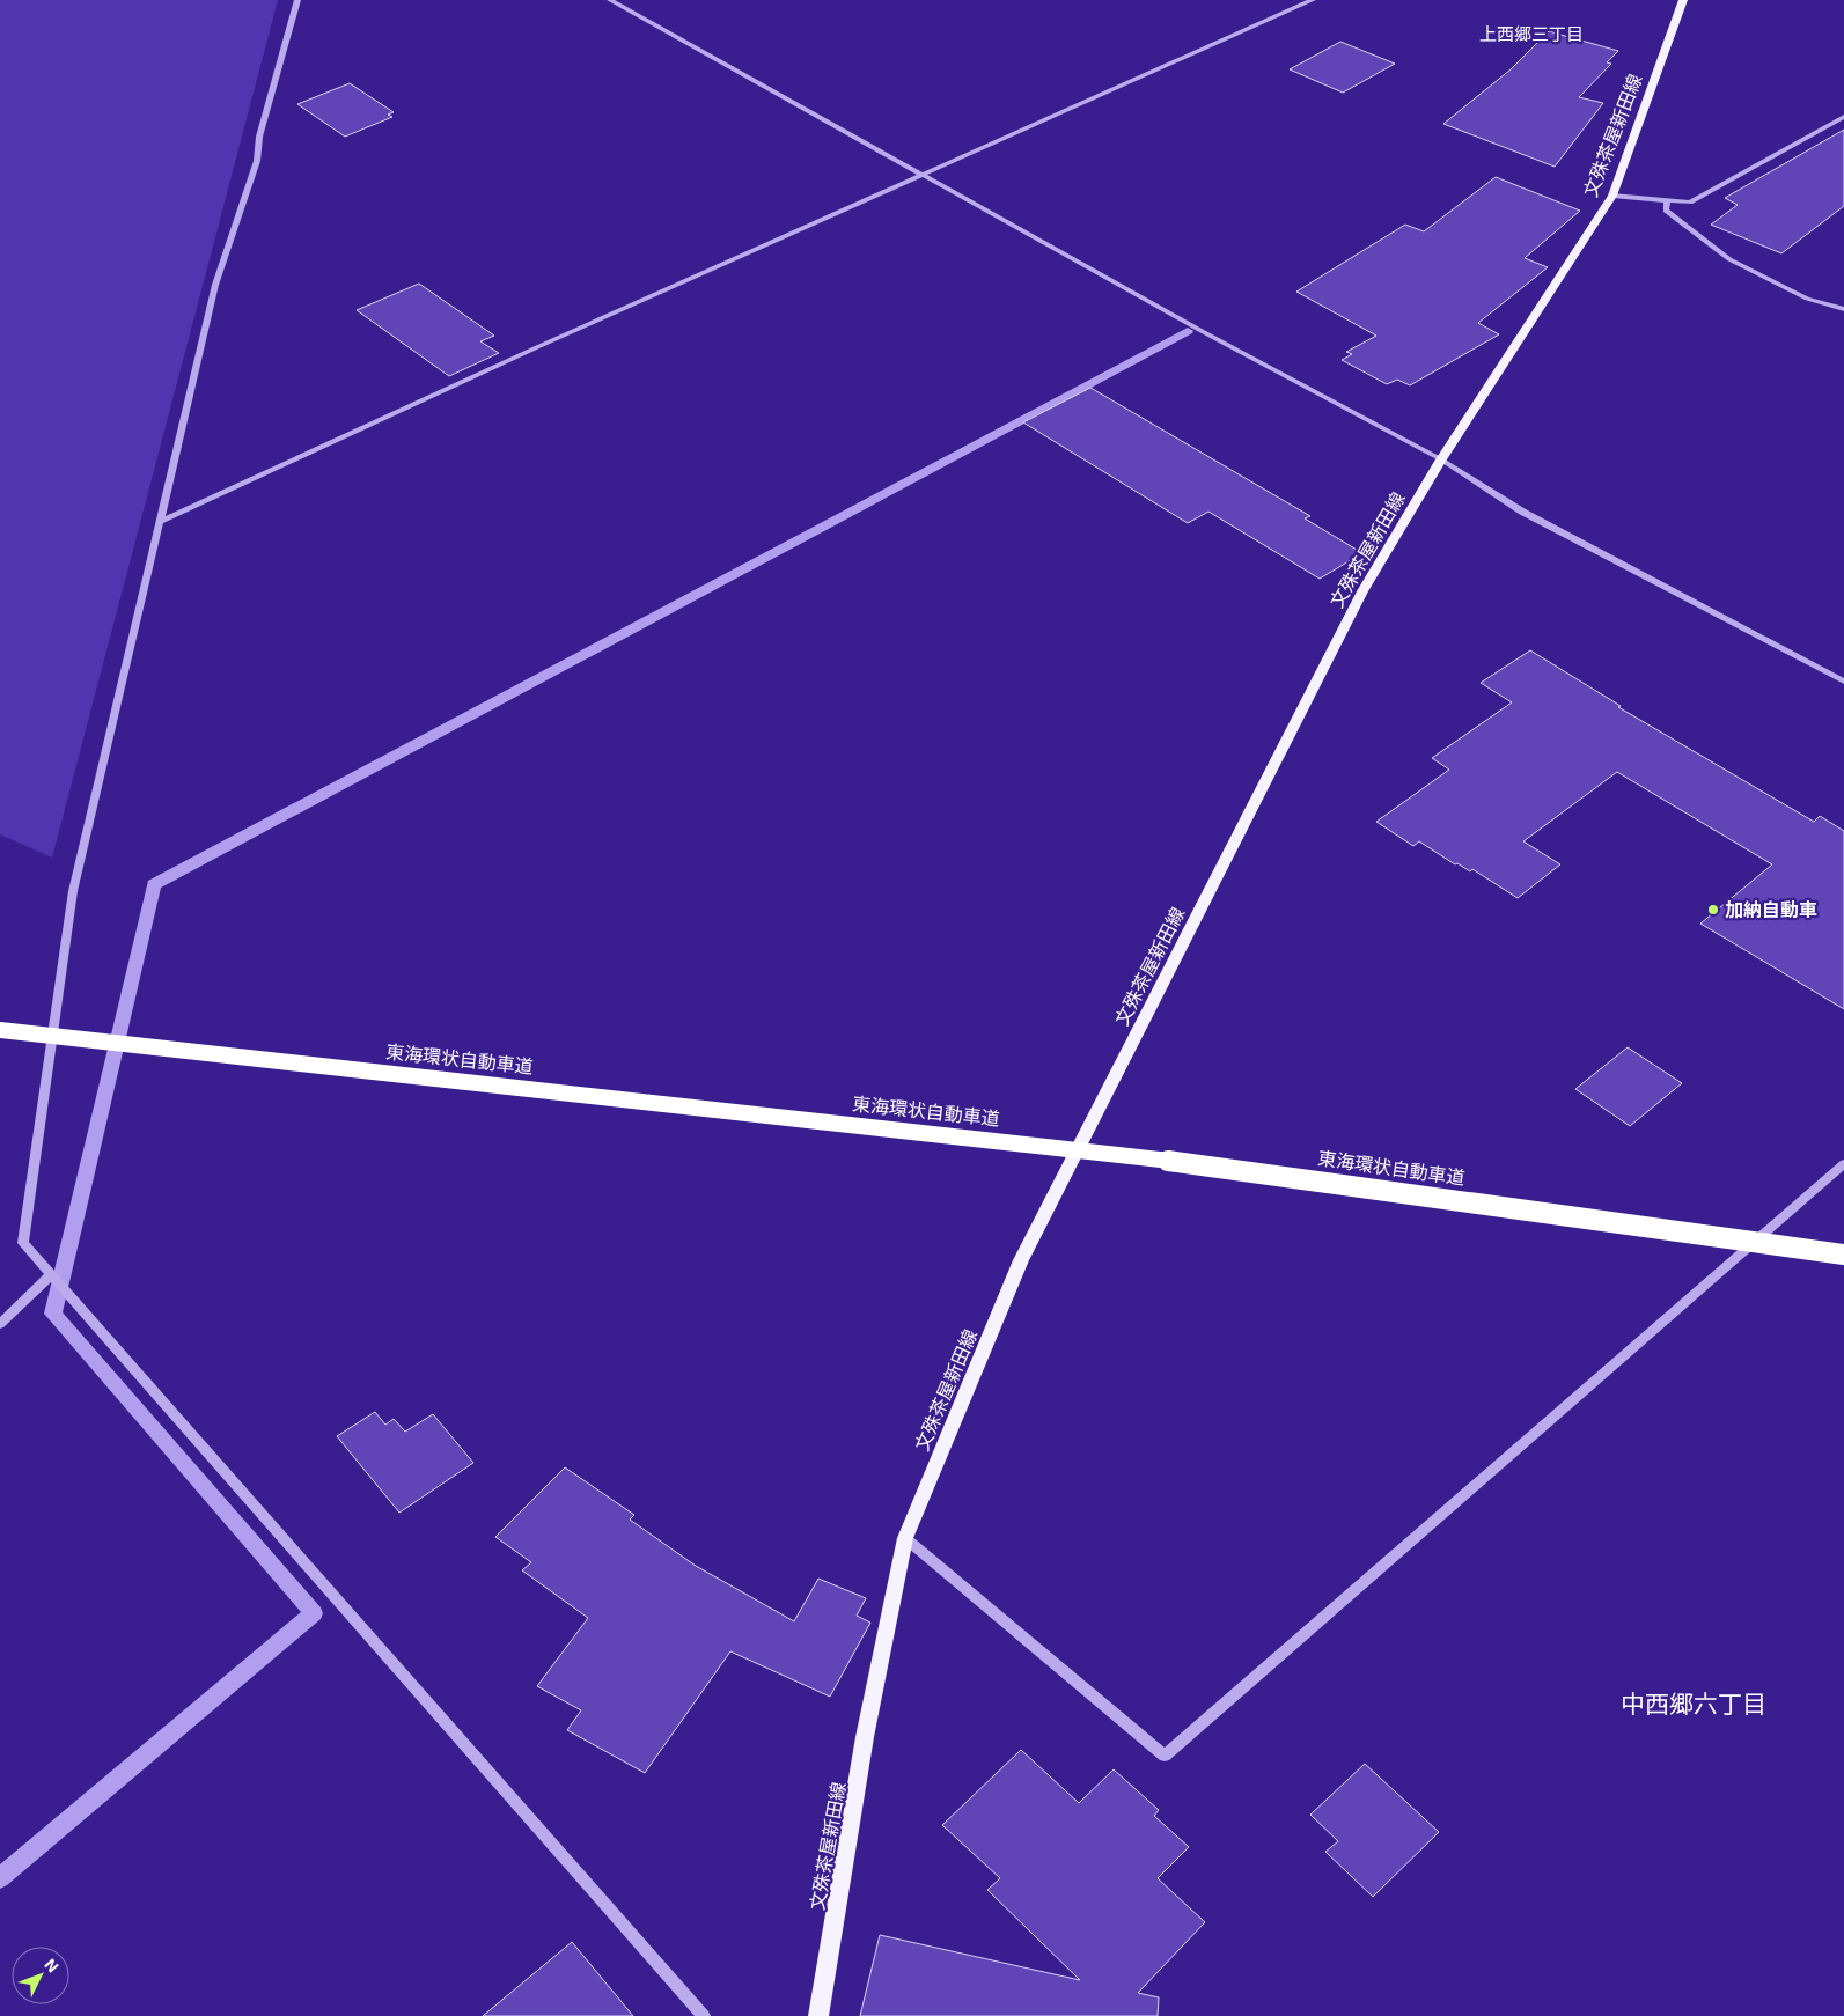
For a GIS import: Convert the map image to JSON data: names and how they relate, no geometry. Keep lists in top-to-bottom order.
{
  "streets": {
    "highway": ["東海環状自動車道"],
    "main road": ["文殊茶屋新田線"]
  },
  "districts": ["上西郷三丁目", "中西郷六丁目"],
  "places": ["加納自動車"],
  "north": "top right"
}
